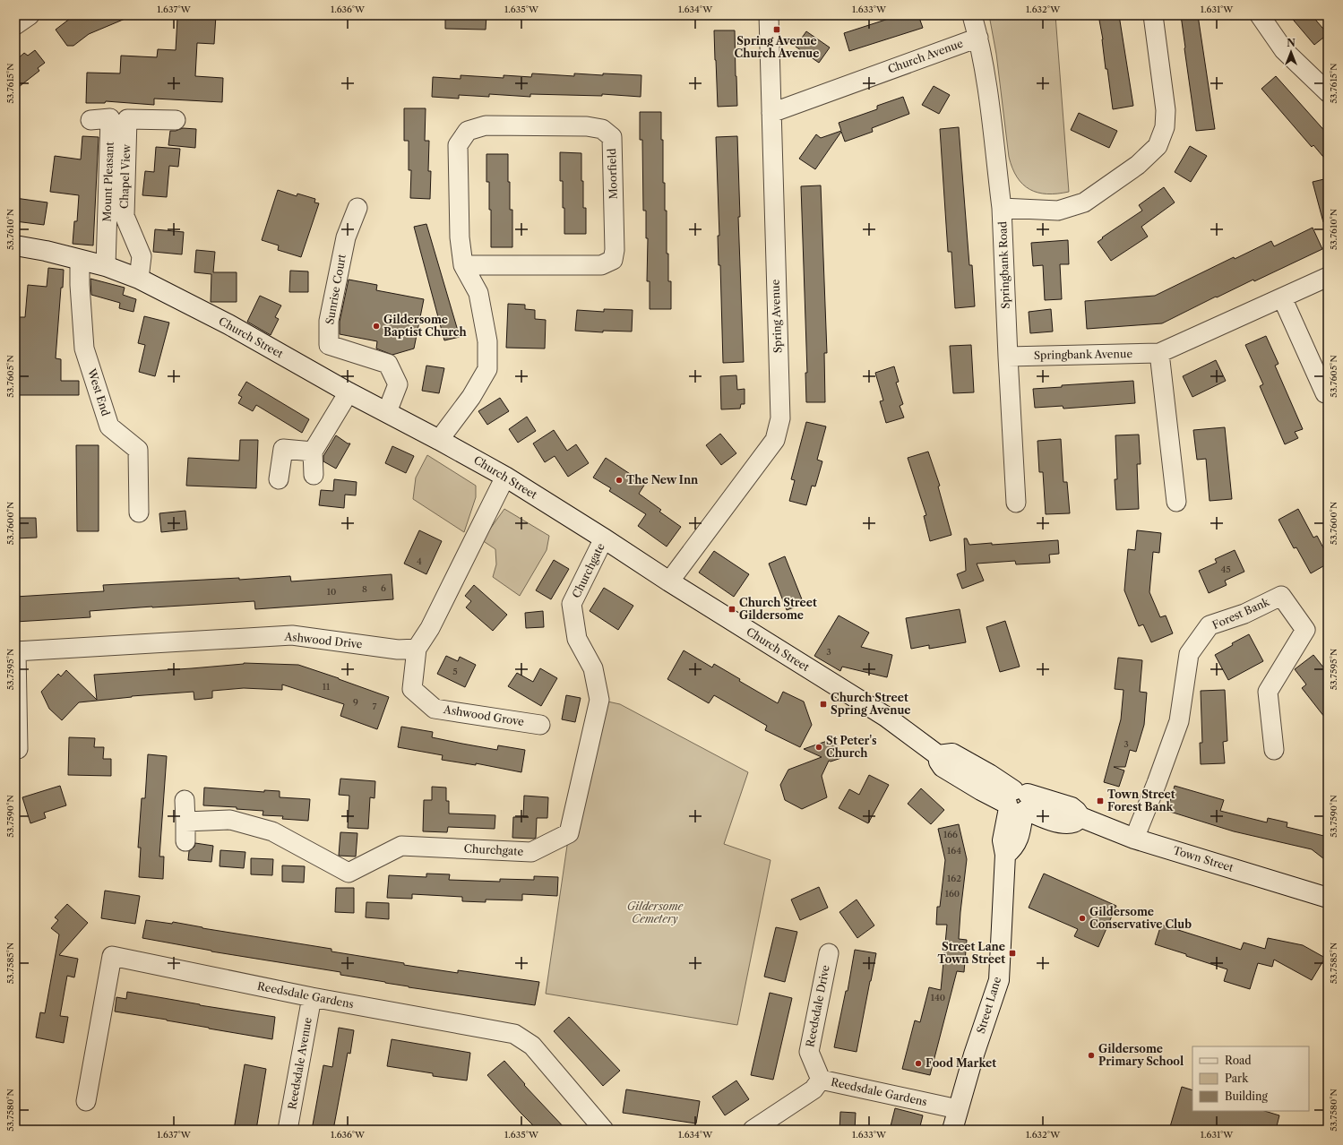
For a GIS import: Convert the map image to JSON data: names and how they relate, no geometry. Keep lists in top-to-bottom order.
{
  "streets": {
    "main road": ["Church Street", "Town Street", "Street Lane"],
    "street": [
      "Church Avenue",
      "Moorfield",
      "Chapel View",
      "Mount Pleasant",
      "Springbank Road",
      "Sunrise Court",
      "Spring Avenue",
      "Springbank Avenue",
      "West End",
      "Churchgate",
      "Forest Bank",
      "Ashwood Drive",
      "Ashwood Grove",
      "Reedsdale Gardens",
      "Reedsdale Drive",
      "Reedsdale Avenue"
    ]
  },
  "crossings": [
    ["Church Avenue", "Springbank Road"],
    ["Church Avenue", "Spring Avenue"],
    ["Moorfield", "Church Street"],
    ["Chapel View", "Church Street"],
    ["Mount Pleasant", "Church Street"],
    ["Springbank Road", "Springbank Avenue"],
    ["Sunrise Court", "Church Street"],
    ["Spring Avenue", "Church Street"],
    ["Church Street", "West End"],
    ["Church Street", "Churchgate"],
    ["Church Street", "Town Street"],
    ["Church Street", "Street Lane"],
    ["Forest Bank", "Town Street"],
    ["Ashwood Drive", "Ashwood Grove"],
    ["Town Street", "Street Lane"],
    ["Reedsdale Gardens", "Street Lane"],
    ["Reedsdale Gardens", "Reedsdale Drive"],
    ["Reedsdale Gardens", "Reedsdale Avenue"]
  ],
  "parks": ["Gildersome Cemetery"],
  "places": {
    "transit": [
      "Spring Avenue Church Avenue",
      "Church Street Gildersome",
      "Church Street Spring Avenue",
      "Town Street Forest Bank",
      "Street Lane Town Street"
    ],
    "other": [
      "Gildersome Baptist Church",
      "The New Inn",
      "St Peter's Church",
      "Gildersome Conservative Club",
      "Gildersome Primary School",
      "Food Market"
    ]
  },
  "house_numbers": [
    "4",
    "45",
    "6",
    "8",
    "10",
    "3",
    "5",
    "11",
    "9",
    "7",
    "3",
    "166",
    "164",
    "162",
    "160",
    "140"
  ],
  "legend": ["Road", "Park", "Building"],
  "north": "top",
  "coordinates": [
    "1.637°W",
    "1.636°W",
    "1.635°W",
    "1.634°W",
    "1.633°W",
    "1.632°W",
    "1.631°W",
    "53.7615°N",
    "53.7610°N",
    "53.7605°N",
    "53.7600°N",
    "53.7595°N",
    "53.7590°N",
    "53.7585°N",
    "53.7580°N"
  ]
}
